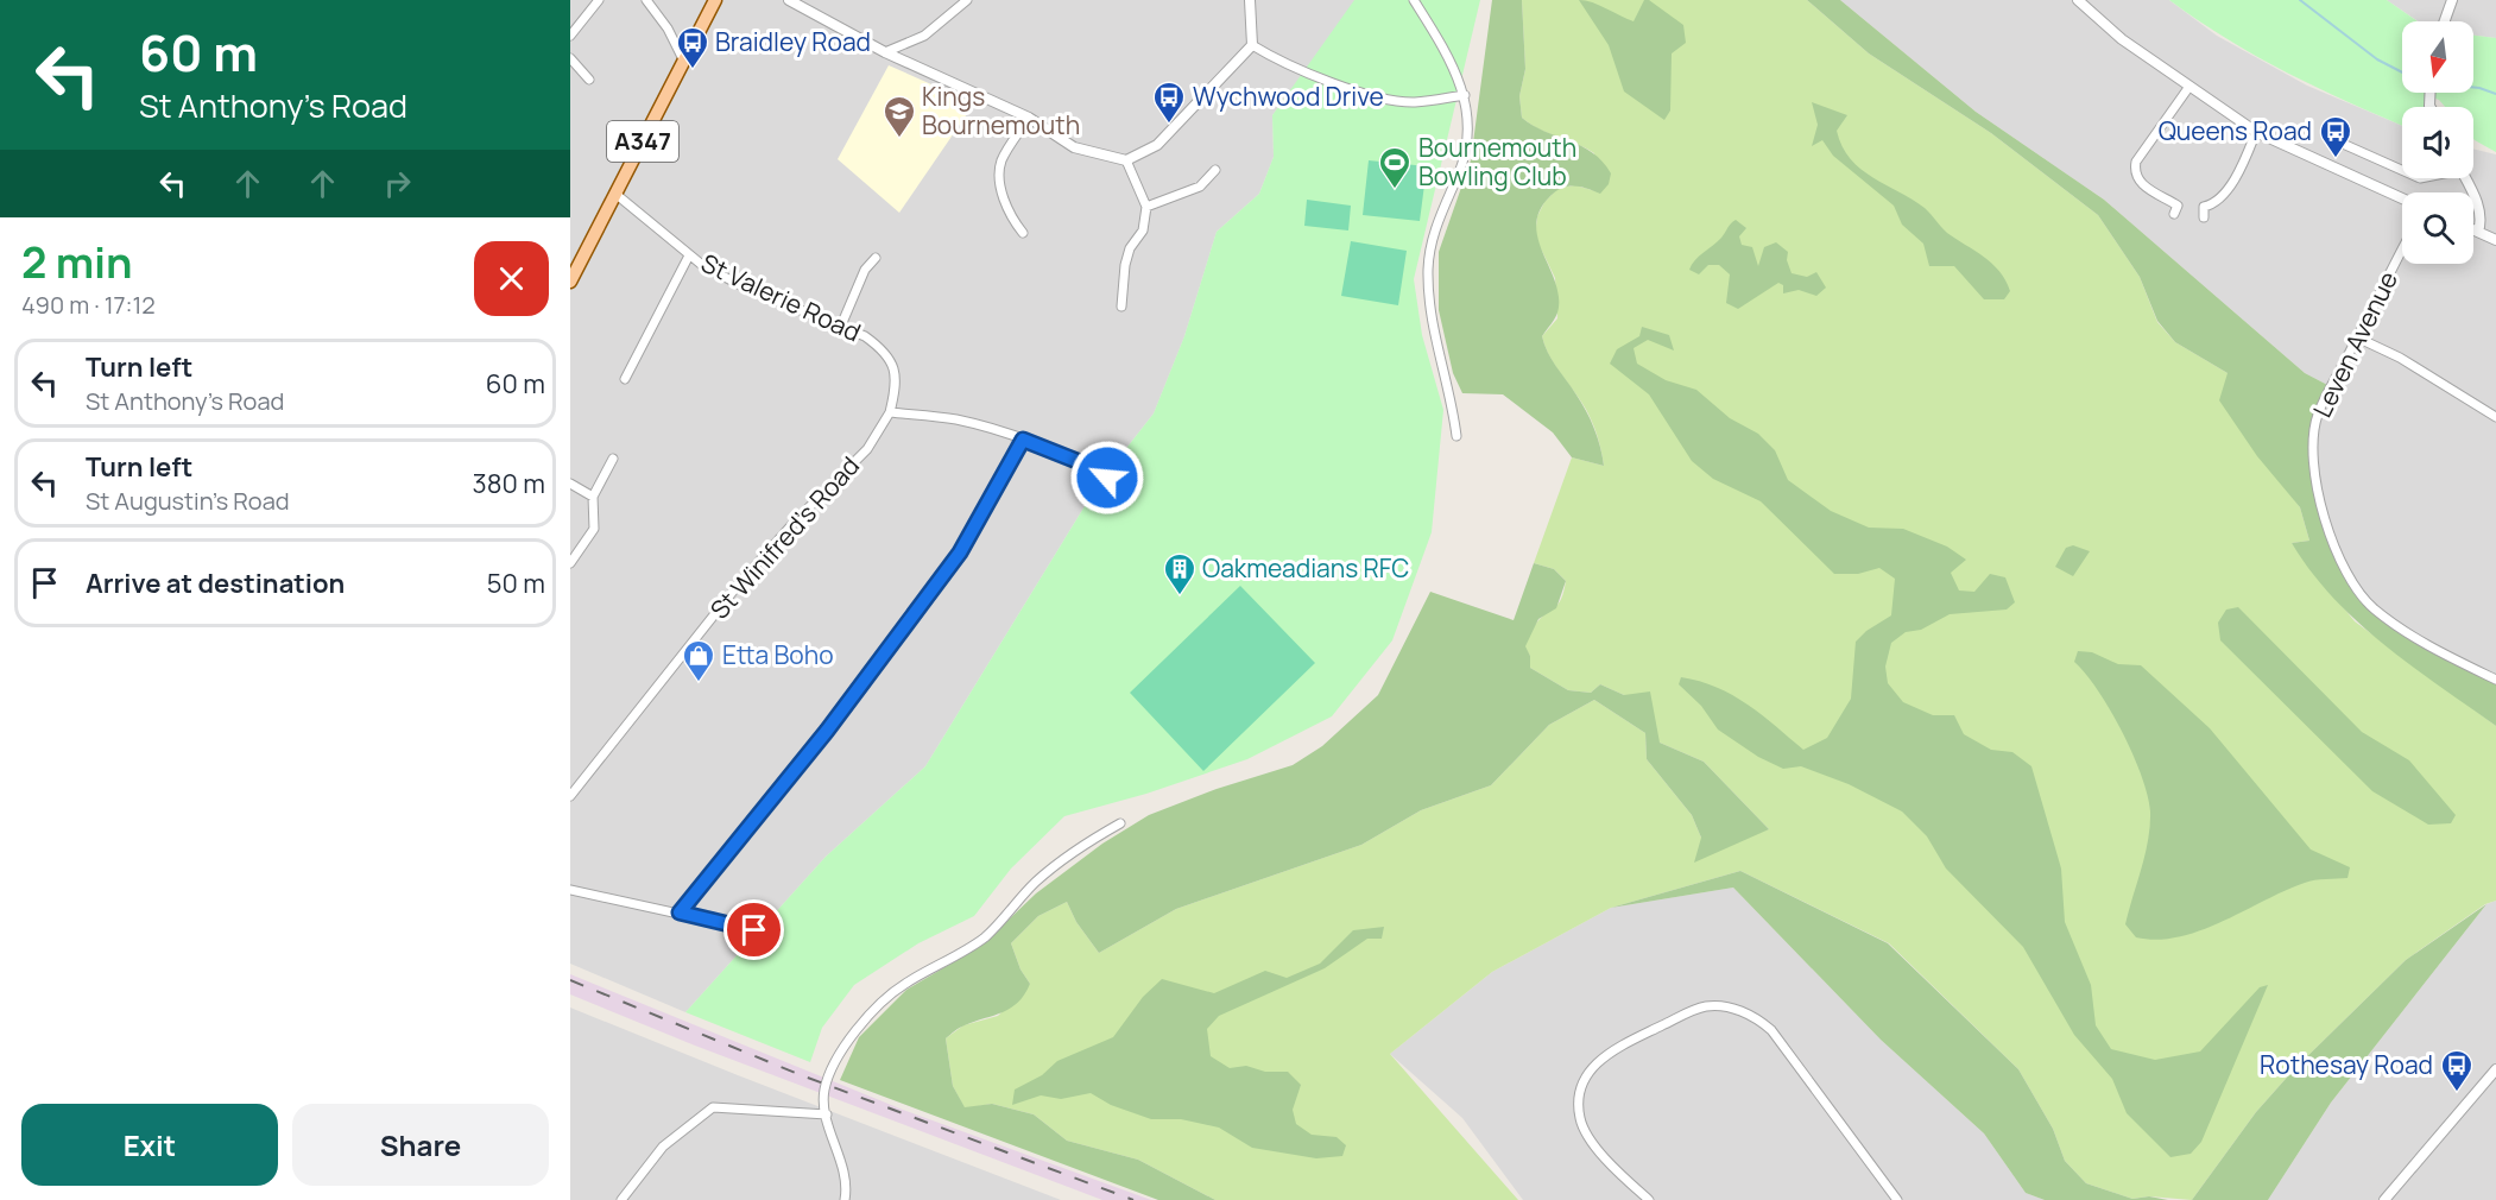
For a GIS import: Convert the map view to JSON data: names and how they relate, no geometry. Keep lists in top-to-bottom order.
{
  "streets": {
    "main road": ["A347"],
    "street": ["St Valerie Road", "Leven Avenue", "St Winifred's Road"]
  },
  "crossings": [
    ["A347", "St Valerie Road"],
    ["St Valerie Road", "St Winifred's Road"]
  ],
  "places": {
    "bus stop": [
      "Braidley Road",
      "Wychwood Drive",
      "Queens Road",
      "Rothesay Road"
    ],
    "school or university": ["Kings Bournemouth"],
    "sports": ["Bournemouth Bowling Club"],
    "building": ["Oakmeadians RFC"],
    "shop": ["Etta Boho"]
  },
  "north": "bottom",
  "page": {
    "turn": ["60 m", "St Anthony's Road"],
    "heading": ["2 min", "490 m · 17:12"],
    "list": [
      {
        "name": "Turn left",
        "note": "St Anthony's Road",
        "value": "60 m"
      },
      {
        "name": "Turn left",
        "note": "St Augustin's Road",
        "value": "380 m"
      },
      {
        "name": "Arrive at destination",
        "value": "50 m"
      }
    ],
    "buttons": ["Exit", "Share"]
  }
}
